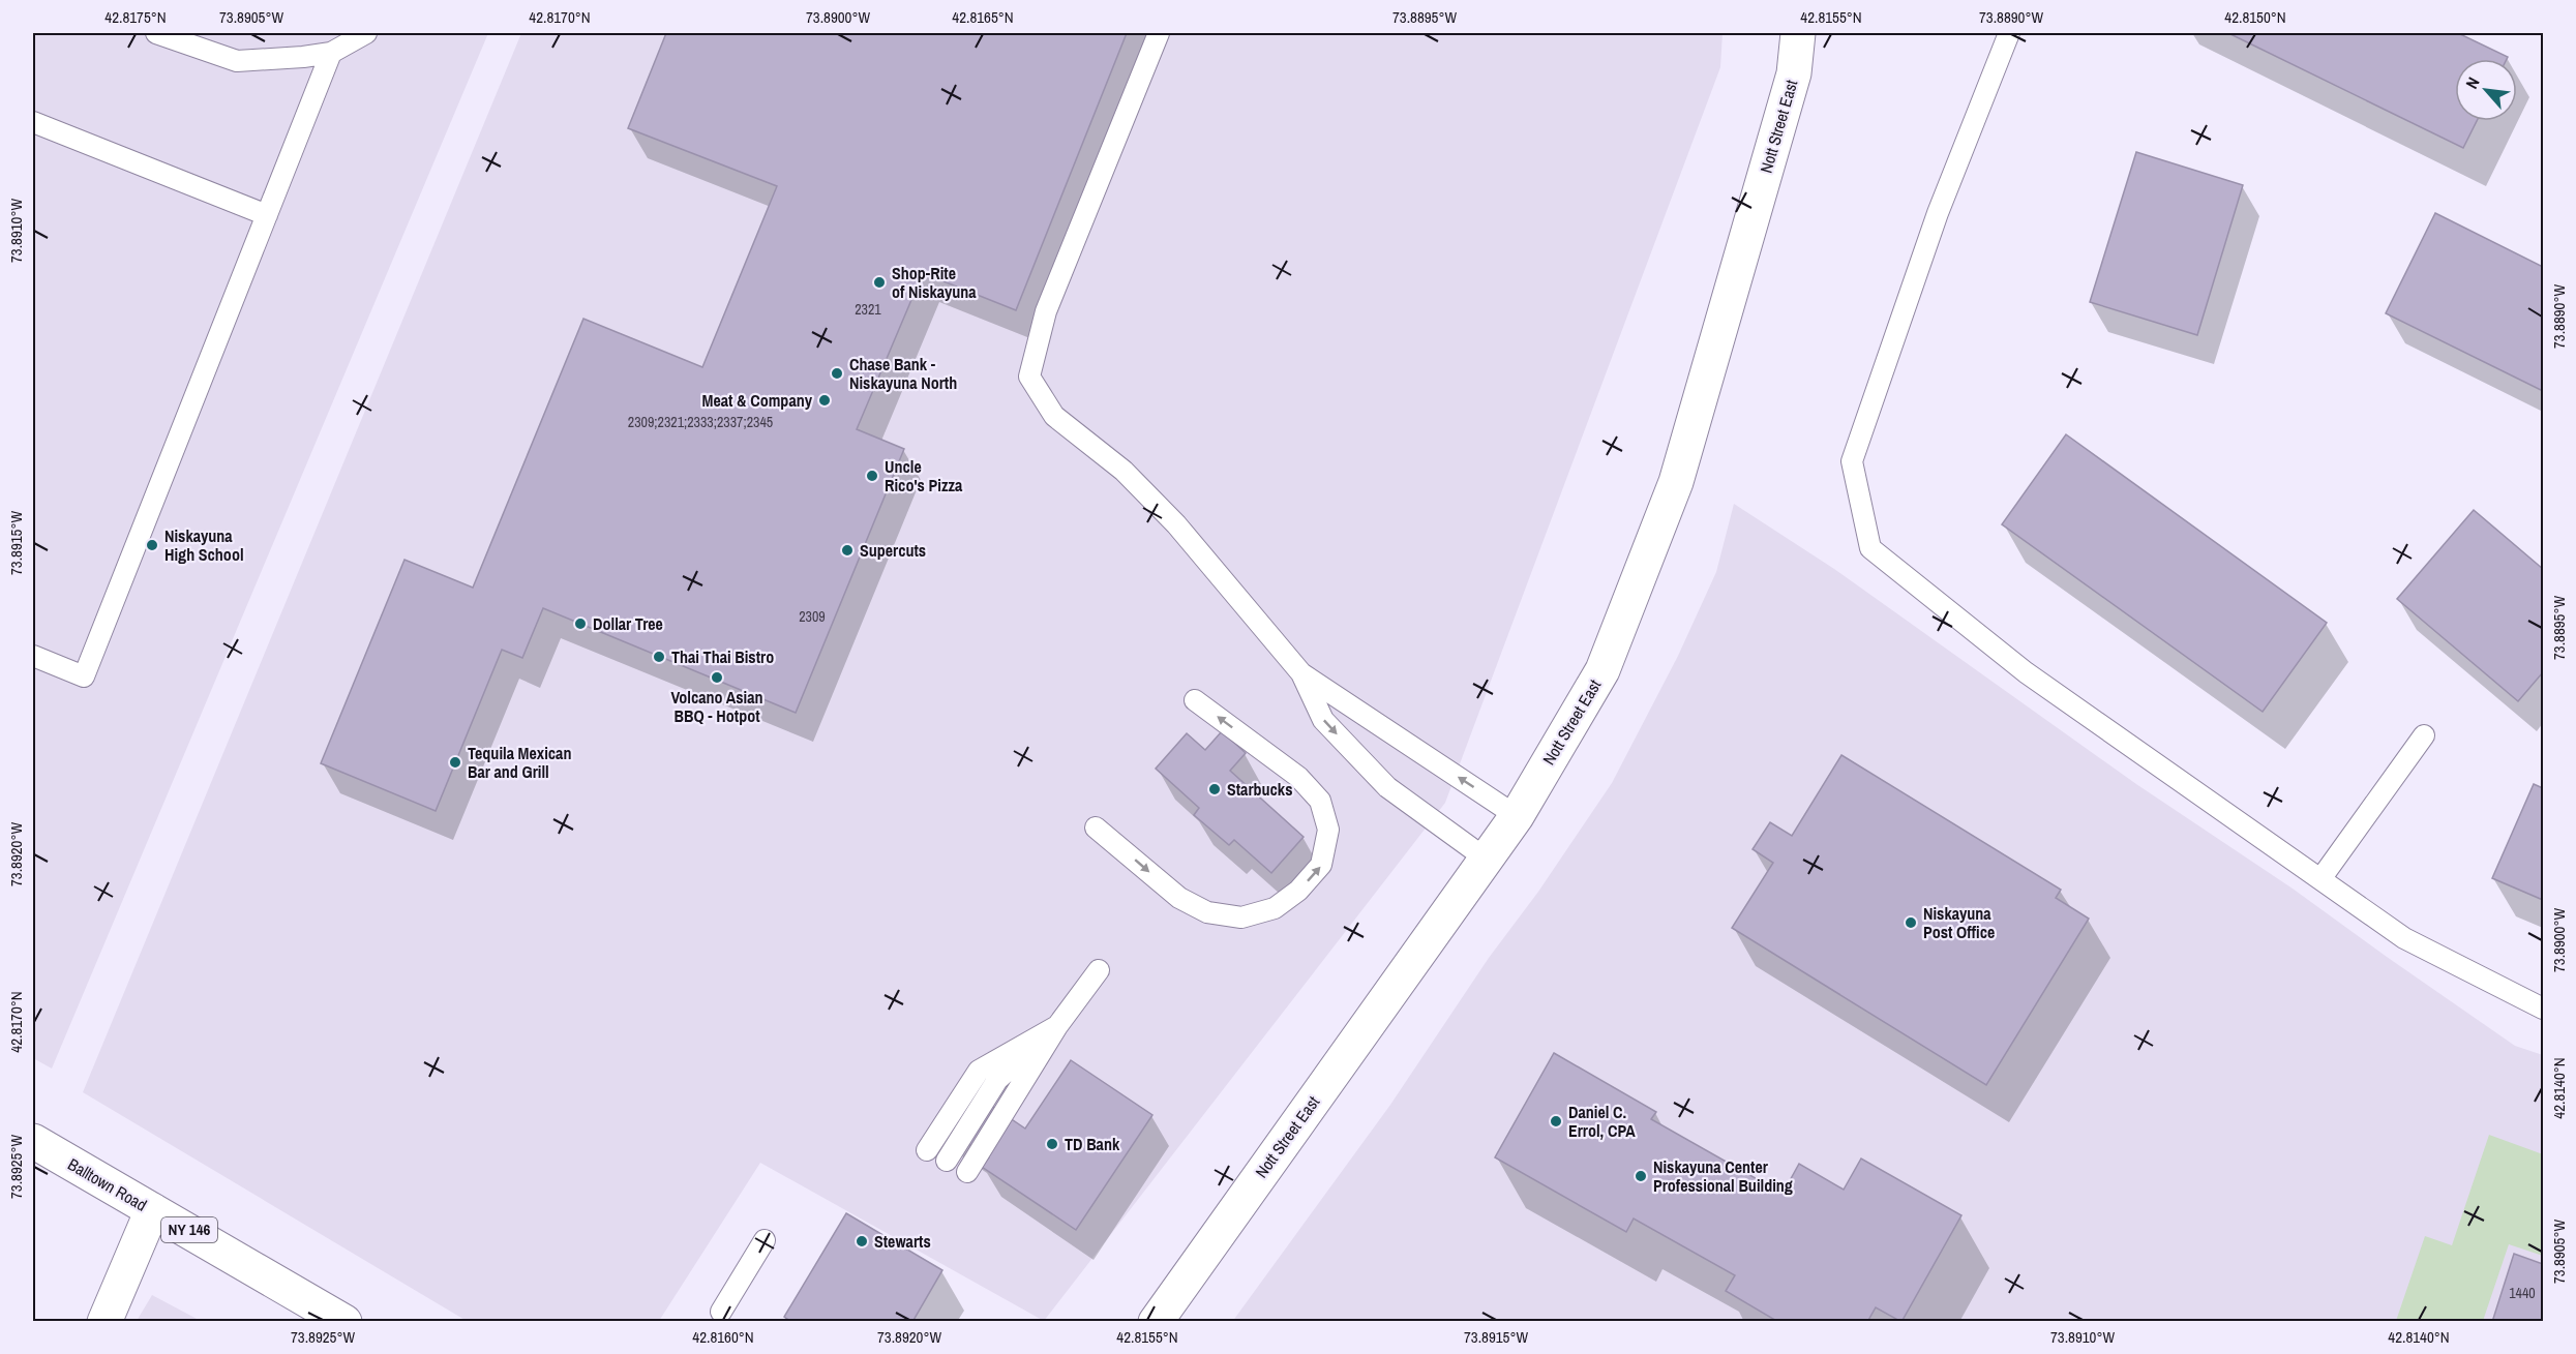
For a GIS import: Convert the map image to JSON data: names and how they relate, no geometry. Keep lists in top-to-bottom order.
{
  "streets": {
    "street": ["Nott Street East", "Balltown Road", "NY 146"]
  },
  "places": [
    "Shop-Rite of Niskayuna",
    "Chase Bank - Niskayuna North",
    "Meat & Company",
    "Uncle Rico's Pizza",
    "Niskayuna High School",
    "Supercuts",
    "Dollar Tree",
    "Thai Thai Bistro",
    "Volcano Asian BBQ - Hotpot",
    "Tequila Mexican Bar and Grill",
    "Starbucks",
    "Niskayuna Post Office",
    "Daniel C. Errol, CPA",
    "TD Bank",
    "Niskayuna Center Professional Building",
    "Stewarts"
  ],
  "house_numbers": [
    "2321",
    "2309;2321;2333;2337;2345",
    "2309",
    "1440"
  ],
  "north": "top left",
  "coordinates": [
    "42.8175°N",
    "73.8905°W",
    "42.8170°N",
    "73.8900°W",
    "42.8165°N",
    "73.8895°W",
    "42.8155°N",
    "73.8890°W",
    "42.8150°N",
    "73.8910°W",
    "73.8915°W",
    "73.8920°W",
    "42.8140°N",
    "73.8925°W",
    "42.8160°N"
  ]
}
